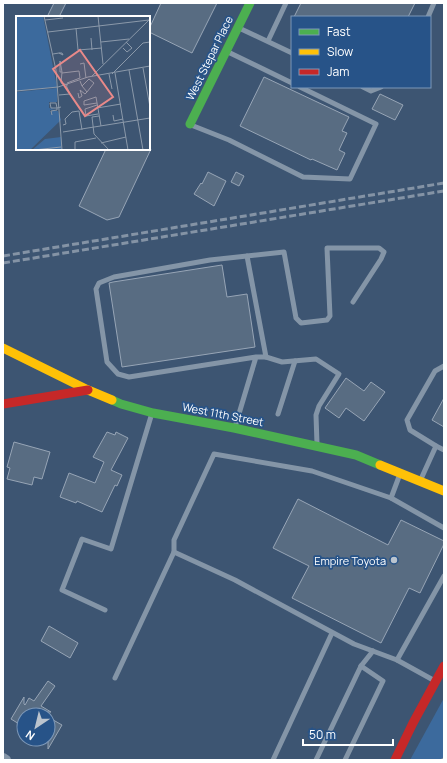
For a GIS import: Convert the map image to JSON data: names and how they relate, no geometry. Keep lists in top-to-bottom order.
{
  "streets": {
    "street": ["West Stepar Place", "West 11th Street"]
  },
  "places": ["Empire Toyota"],
  "legend": ["Fast", "Slow", "Jam"],
  "scale_bar": "50 m",
  "north": "bottom left"
}
